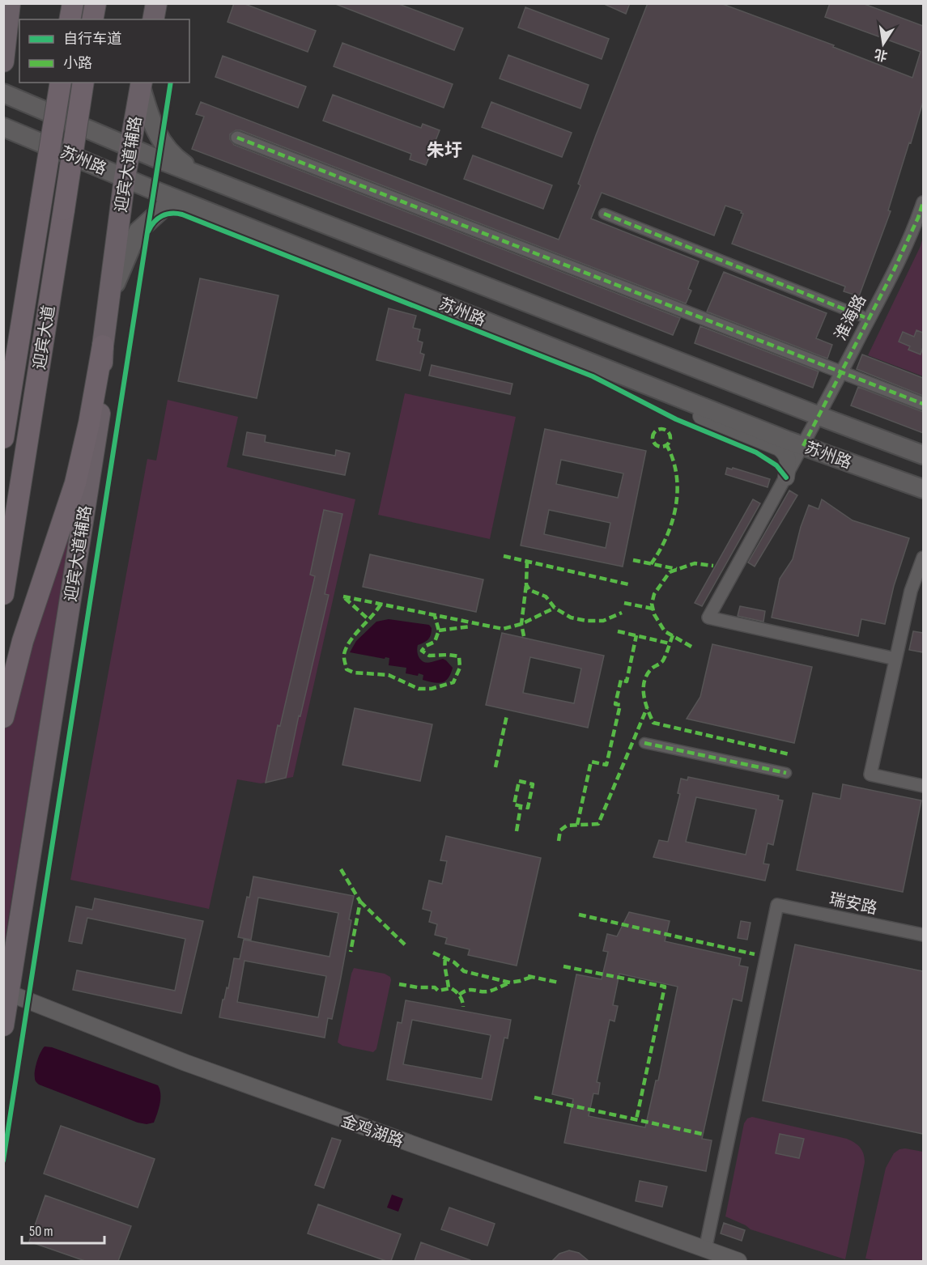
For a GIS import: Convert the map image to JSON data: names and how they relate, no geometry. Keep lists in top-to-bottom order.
{
  "streets": {
    "highway": ["迎宾大道"],
    "main road": ["苏州路", "迎宾大道辅路"],
    "street": ["淮海路", "瑞安路", "金鸡湖路"]
  },
  "crossings": [
    ["苏州路", "迎宾大道辅路"],
    ["苏州路", "淮海路"],
    ["迎宾大道辅路", "金鸡湖路"],
    ["瑞安路", "金鸡湖路"]
  ],
  "districts": ["朱圩"],
  "legend": ["自行车道", "小路"],
  "scale_bar": "50 m",
  "north": "bottom"
}
